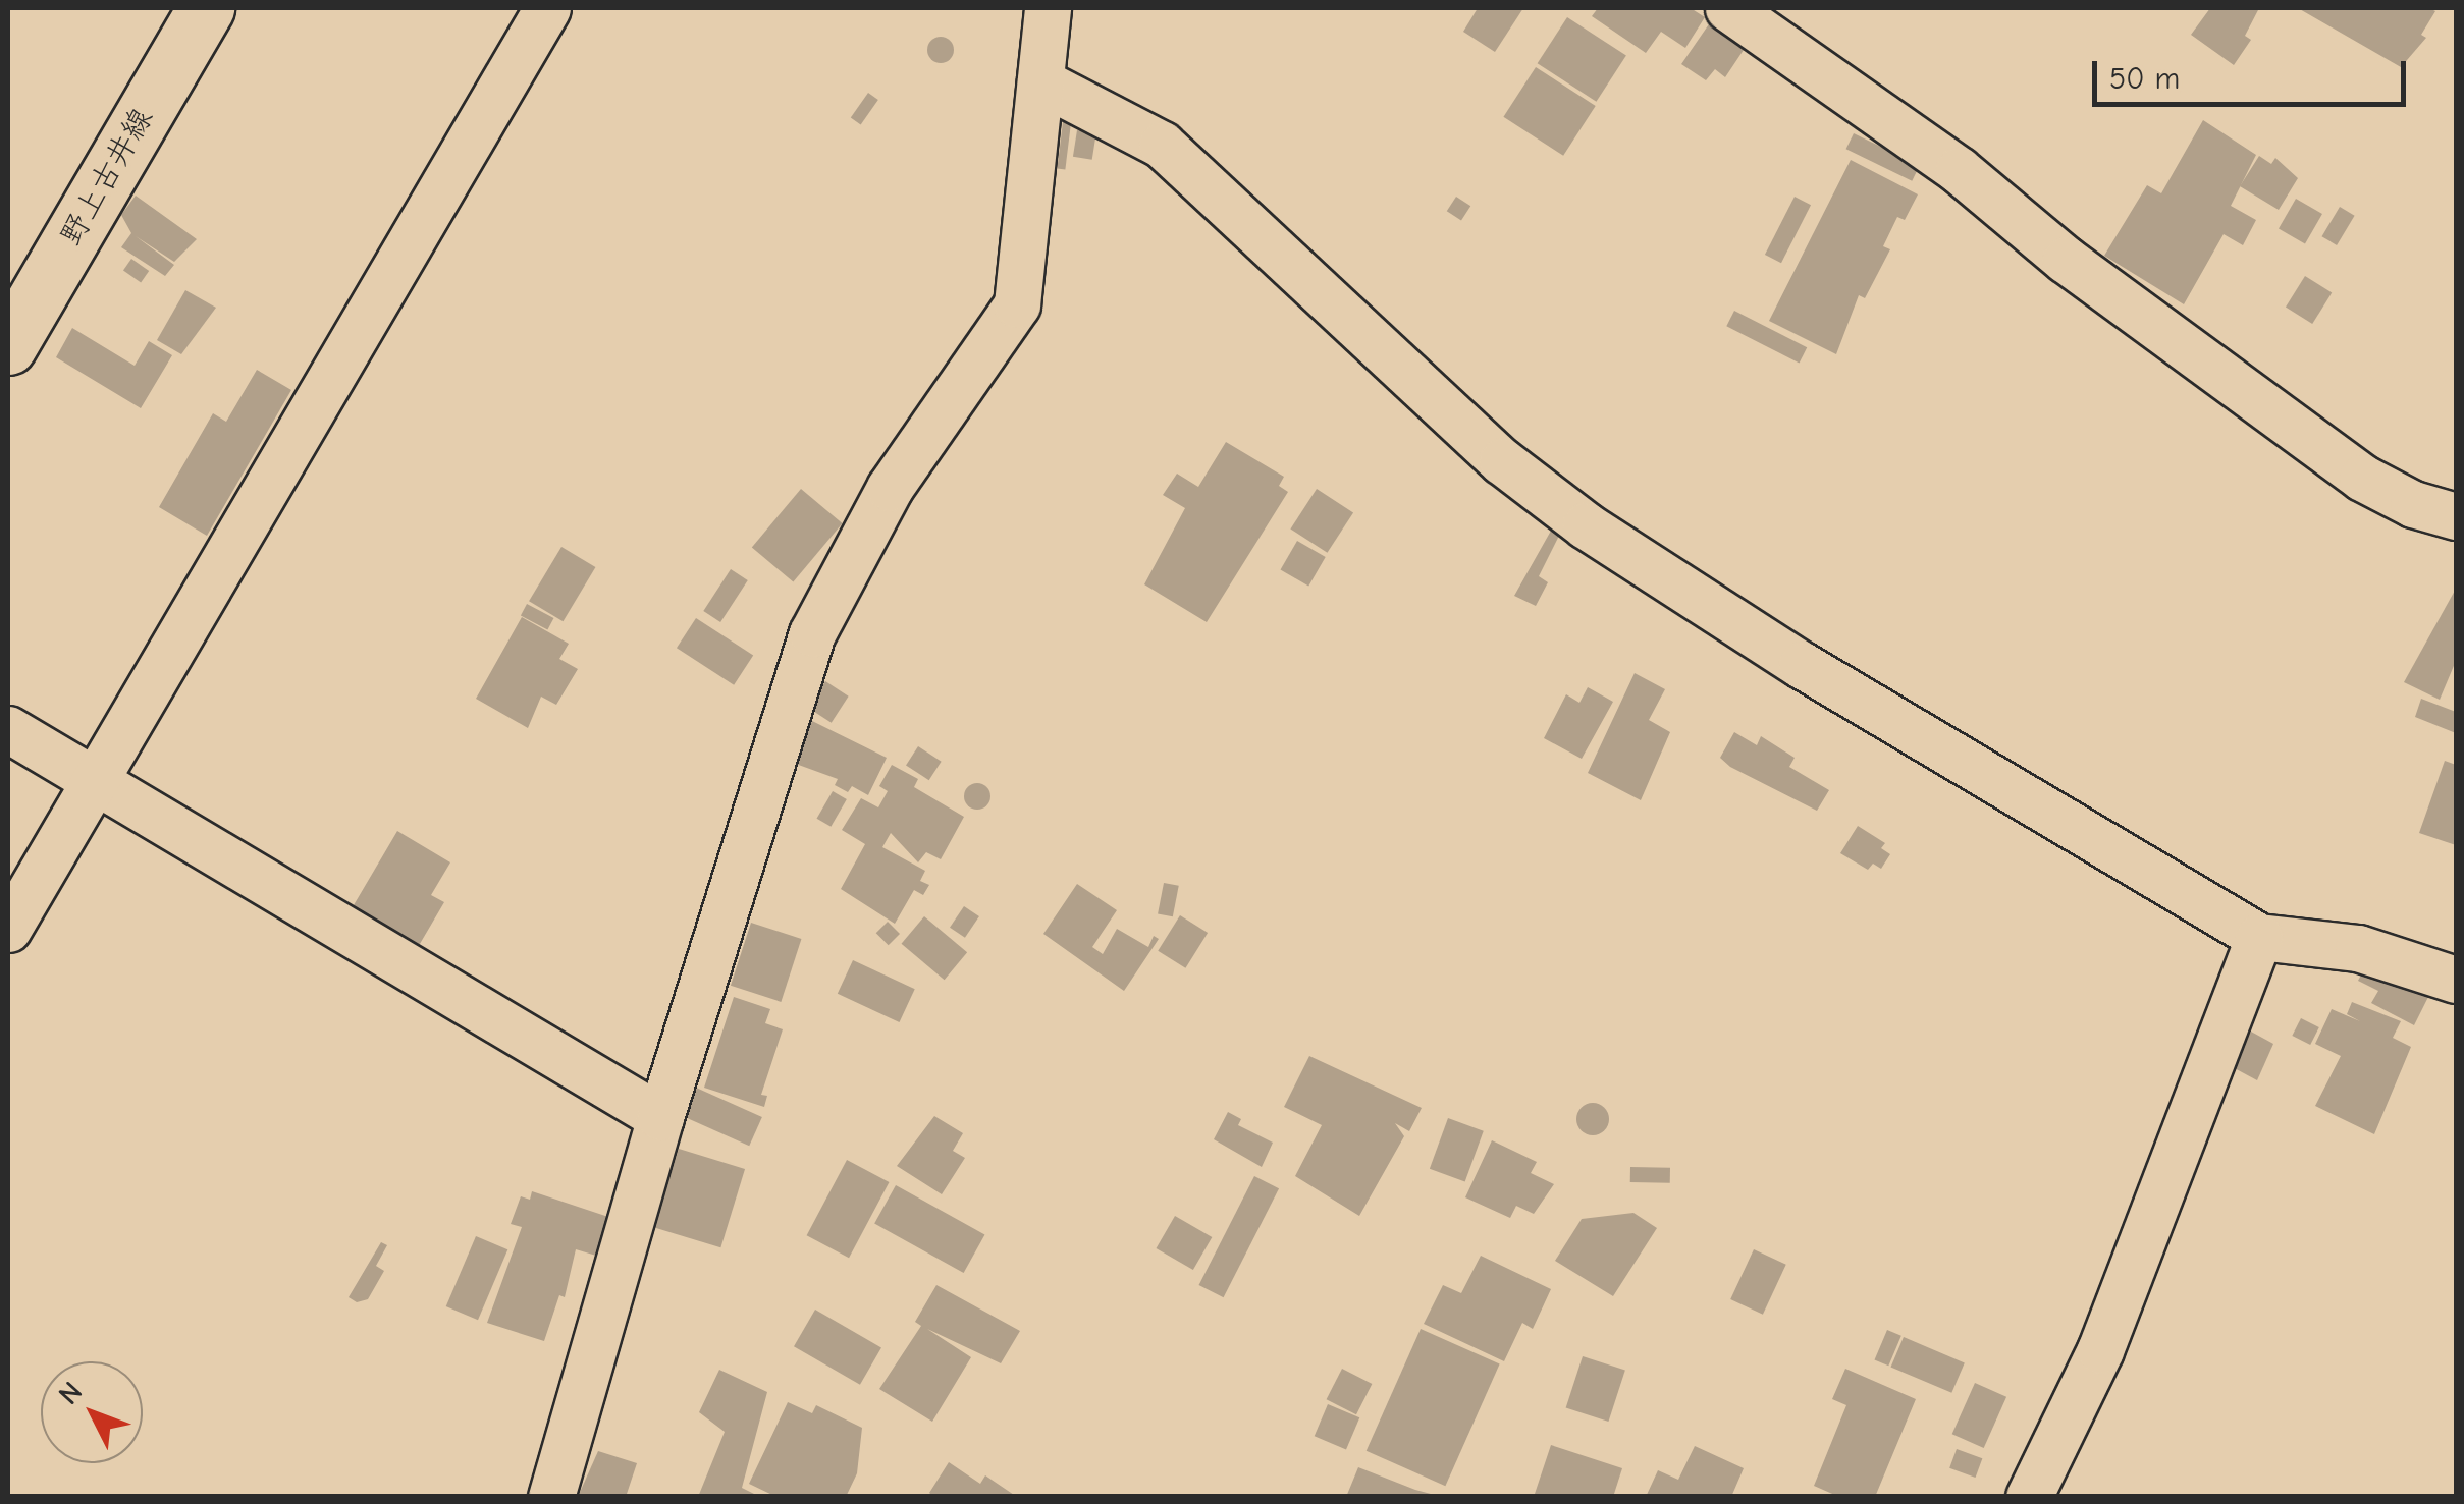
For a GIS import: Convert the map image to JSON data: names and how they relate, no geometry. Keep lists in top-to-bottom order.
{
  "streets": {
    "main road": ["野上古井線"]
  },
  "scale_bar": "50 m",
  "north": "top left"
}
